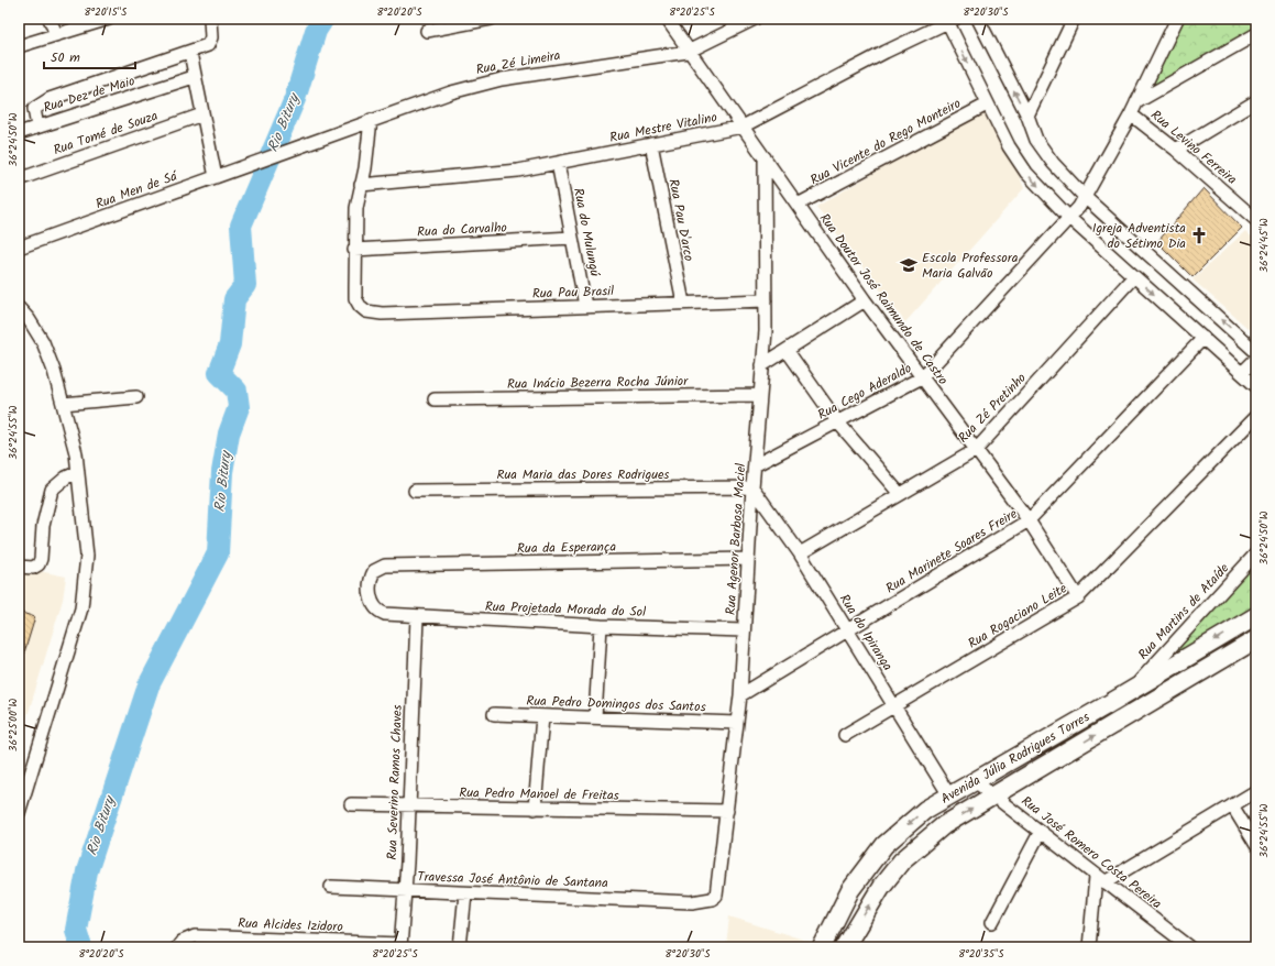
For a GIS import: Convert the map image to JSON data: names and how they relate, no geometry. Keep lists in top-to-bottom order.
{
  "streets": {
    "main road": ["Avenida Júlia Rodrigues Torres"],
    "street": [
      "Rua Zé Limeira",
      "Rua Dez de Maio",
      "Rua Mestre Vitalino",
      "Rua Tomé de Souza",
      "Rua Vicente do Rego Monteiro",
      "Rua Levino Ferreira",
      "Rua Men de Sá",
      "Rua Pau D'arco",
      "Rua do Carvalho",
      "Rua do Mulungú",
      "Rua Pau Brasil",
      "Rua Doutor José Raimundo de Castro",
      "Rua Inácio Bezerra Rocha Júnior",
      "Rua Cego Aderaldo",
      "Rua Zé Pretinho",
      "Rua Maria das Dores Rodrigues",
      "Rua Agenor Barbosa Maciel",
      "Rua da Esperança",
      "Rua Marinete Soares Freire",
      "Rua Projetada Morada do Sol",
      "Rua Martins de Ataíde",
      "Rua Rogaciano Leite",
      "Rua do Ipiranga",
      "Rua Pedro Domingos dos Santos",
      "Rua Severino Ramos Chaves",
      "Rua Pedro Manoel de Freitas",
      "Rua José Romero Costa Pereira",
      "Travessa José Antônio de Santana",
      "Rua Alcides Izidoro"
    ]
  },
  "crossings": [
    ["Rua Zé Limeira", "Rua Men de Sá"],
    ["Rua Zé Limeira", "Rua Pau Brasil"],
    ["Rua Zé Limeira", "Rua Doutor José Raimundo de Castro"],
    ["Rua Mestre Vitalino", "Rua Pau D'arco"],
    ["Rua Mestre Vitalino", "Rua do Mulungú"],
    ["Rua Mestre Vitalino", "Rua Pau Brasil"],
    ["Rua Mestre Vitalino", "Rua Doutor José Raimundo de Castro"],
    ["Rua Vicente do Rego Monteiro", "Rua Doutor José Raimundo de Castro"],
    ["Rua Levino Ferreira", "Rua Cego Aderaldo"],
    ["Rua Pau D'arco", "Rua Pau Brasil"],
    ["Rua do Carvalho", "Rua do Mulungú"],
    ["Rua do Carvalho", "Rua Pau Brasil"],
    ["Rua do Mulungú", "Rua Pau Brasil"],
    ["Rua Pau Brasil", "Rua Agenor Barbosa Maciel"],
    ["Rua Doutor José Raimundo de Castro", "Rua Cego Aderaldo"],
    ["Rua Doutor José Raimundo de Castro", "Rua Zé Pretinho"],
    ["Rua Doutor José Raimundo de Castro", "Rua Agenor Barbosa Maciel"],
    ["Rua Doutor José Raimundo de Castro", "Rua Marinete Soares Freire"],
    ["Rua Doutor José Raimundo de Castro", "Rua Rogaciano Leite"],
    ["Rua Inácio Bezerra Rocha Júnior", "Rua Agenor Barbosa Maciel"],
    ["Rua Cego Aderaldo", "Rua Agenor Barbosa Maciel"],
    ["Rua Zé Pretinho", "Rua do Ipiranga"],
    ["Rua Maria das Dores Rodrigues", "Rua Agenor Barbosa Maciel"],
    ["Rua Maria das Dores Rodrigues", "Rua do Ipiranga"],
    ["Rua Agenor Barbosa Maciel", "Rua da Esperança"],
    ["Rua Agenor Barbosa Maciel", "Rua Marinete Soares Freire"],
    ["Rua Agenor Barbosa Maciel", "Rua Projetada Morada do Sol"],
    ["Rua Agenor Barbosa Maciel", "Rua do Ipiranga"],
    ["Rua Agenor Barbosa Maciel", "Rua Pedro Domingos dos Santos"],
    ["Rua Agenor Barbosa Maciel", "Rua Pedro Manoel de Freitas"],
    ["Rua Agenor Barbosa Maciel", "Travessa José Antônio de Santana"],
    ["Rua da Esperança", "Rua Projetada Morada do Sol"],
    ["Rua Marinete Soares Freire", "Rua do Ipiranga"],
    ["Rua Projetada Morada do Sol", "Rua Severino Ramos Chaves"],
    ["Rua Martins de Ataíde", "Avenida Júlia Rodrigues Torres"],
    ["Rua Rogaciano Leite", "Rua do Ipiranga"],
    ["Rua do Ipiranga", "Avenida Júlia Rodrigues Torres"],
    ["Avenida Júlia Rodrigues Torres", "Rua José Romero Costa Pereira"],
    ["Rua Severino Ramos Chaves", "Rua Pedro Manoel de Freitas"],
    ["Rua Severino Ramos Chaves", "Travessa José Antônio de Santana"],
    ["Rua Severino Ramos Chaves", "Rua Alcides Izidoro"]
  ],
  "water": ["Rio Bitury"],
  "places": {
    "church": ["Igreja Adventista do Sétimo Dia"],
    "school or university": ["Escola Professora Maria Galvão"]
  },
  "scale_bar": "50 m",
  "coordinates": [
    "8°20'15\"S",
    "8°20'20\"S",
    "8°20'25\"S",
    "8°20'30\"S",
    "36°24'50\"W",
    "36°24'45\"W",
    "36°24'55\"W",
    "36°25'00\"W",
    "8°20'35\"S"
  ]
}
